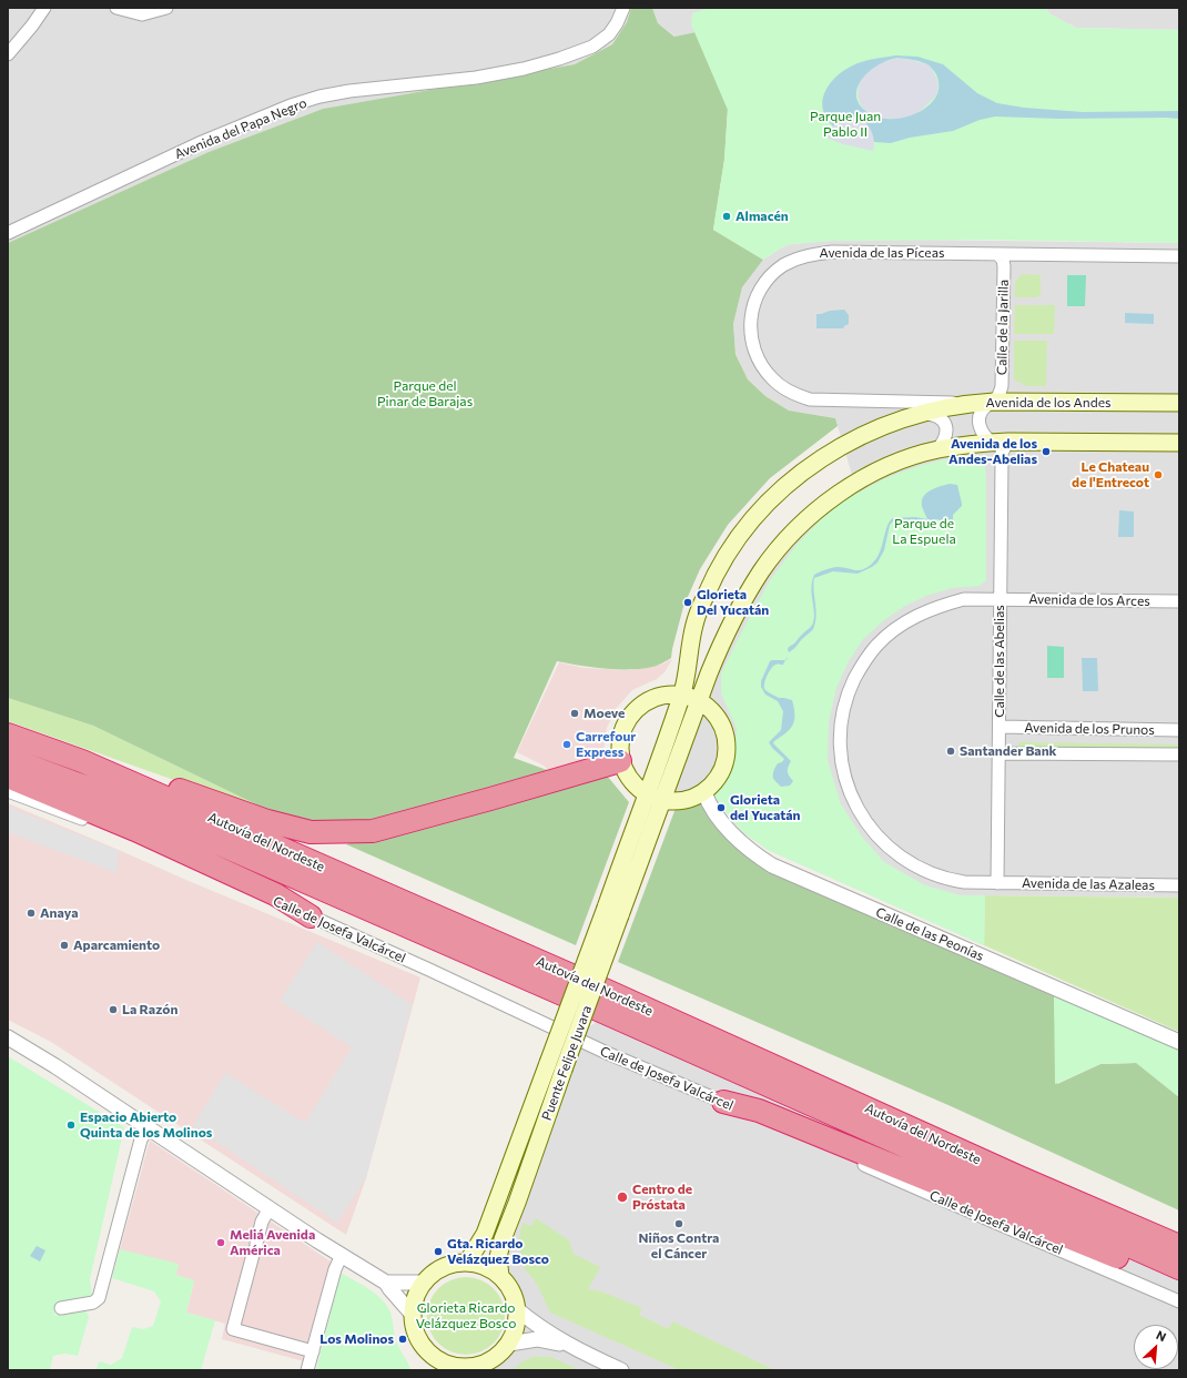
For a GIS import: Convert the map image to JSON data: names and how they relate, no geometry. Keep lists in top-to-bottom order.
{
  "streets": {
    "highway": ["Autovía del Nordeste"],
    "main road": ["Avenida de los Andes", "Puente Felipe Juvara"],
    "street": [
      "Avenida del Papa Negro",
      "Avenida de las Píceas",
      "Calle de la Jarilla",
      "Avenida de los Arces",
      "Calle de las Abelias",
      "Avenida de los Prunos",
      "Avenida de las Azaleas",
      "Calle de Josefa Valcárcel",
      "Calle de las Peonías"
    ]
  },
  "crossings": [
    ["Avenida de las Píceas", "Calle de la Jarilla"],
    ["Avenida de las Píceas", "Avenida de los Andes"],
    ["Calle de la Jarilla", "Avenida de los Andes"],
    ["Avenida de los Arces", "Calle de las Abelias"],
    ["Avenida de los Arces", "Avenida de las Azaleas"],
    ["Calle de las Abelias", "Avenida de los Prunos"],
    ["Calle de las Abelias", "Avenida de las Azaleas"]
  ],
  "parks": [
    "Parque Juan Pablo II",
    "Parque del Pinar de Barajas",
    "Parque de La Espuela",
    "Glorieta Ricardo Velázquez Bosco"
  ],
  "places": [
    "Almacén",
    "Avenida de los Andes-Abelias",
    "Le Chateau de l'Entrecot",
    "Glorieta Del Yucatán",
    "Moeve",
    "Carrefour Express",
    "Santander Bank",
    "Glorieta del Yucatán",
    "Anaya",
    "Aparcamiento",
    "La Razón",
    "Espacio Abierto Quinta de los Molinos",
    "Centro de Próstata",
    "Niños Contra el Cáncer",
    "Meliá Avenida América",
    "Gta. Ricardo Velázquez Bosco",
    "Los Molinos"
  ],
  "north": "top right"
}
